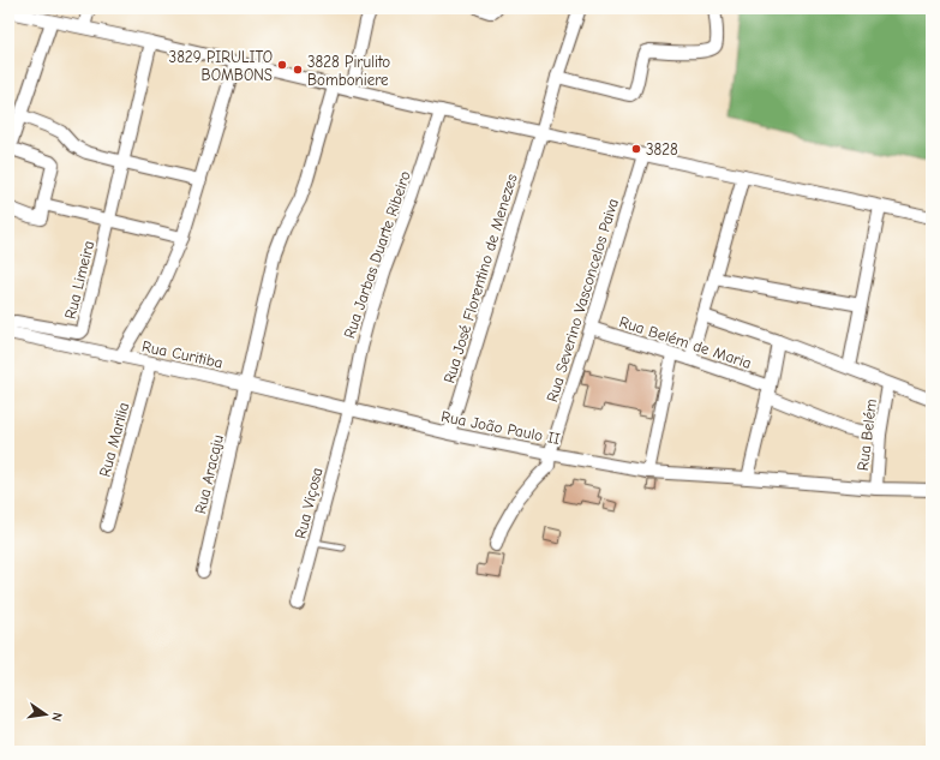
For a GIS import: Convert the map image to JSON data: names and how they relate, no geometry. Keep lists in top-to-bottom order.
{
  "streets": {
    "street": [
      "Rua Jarbas Duarte Ribeiro",
      "Rua José Florentino de Menezes",
      "Rua Limeira",
      "Rua Severino Vasconcelos Paiva",
      "Rua Belém de Maria",
      "Rua Curitiba",
      "Rua João Paulo II",
      "Rua Belém",
      "Rua Marilia",
      "Rua Aracaju",
      "Rua Viçosa"
    ]
  },
  "crossings": [
    ["Rua Jarbas Duarte Ribeiro", "Rua Curitiba"],
    ["Rua Jarbas Duarte Ribeiro", "Rua João Paulo II"],
    ["Rua Jarbas Duarte Ribeiro", "Rua Viçosa"],
    ["Rua José Florentino de Menezes", "Rua João Paulo II"],
    ["Rua Severino Vasconcelos Paiva", "Rua Belém de Maria"],
    ["Rua Severino Vasconcelos Paiva", "Rua João Paulo II"],
    ["Rua Belém de Maria", "Rua João Paulo II"],
    ["Rua Belém de Maria", "Rua Belém"],
    ["Rua Curitiba", "Rua João Paulo II"],
    ["Rua Curitiba", "Rua Marilia"],
    ["Rua Curitiba", "Rua Aracaju"],
    ["Rua Curitiba", "Rua Viçosa"],
    ["Rua João Paulo II", "Rua Belém"],
    ["Rua João Paulo II", "Rua Viçosa"]
  ],
  "places": ["3829 PIRULITO BOMBONS", "3828 Pirulito Bomboniere", "3828"],
  "north": "right"
}
